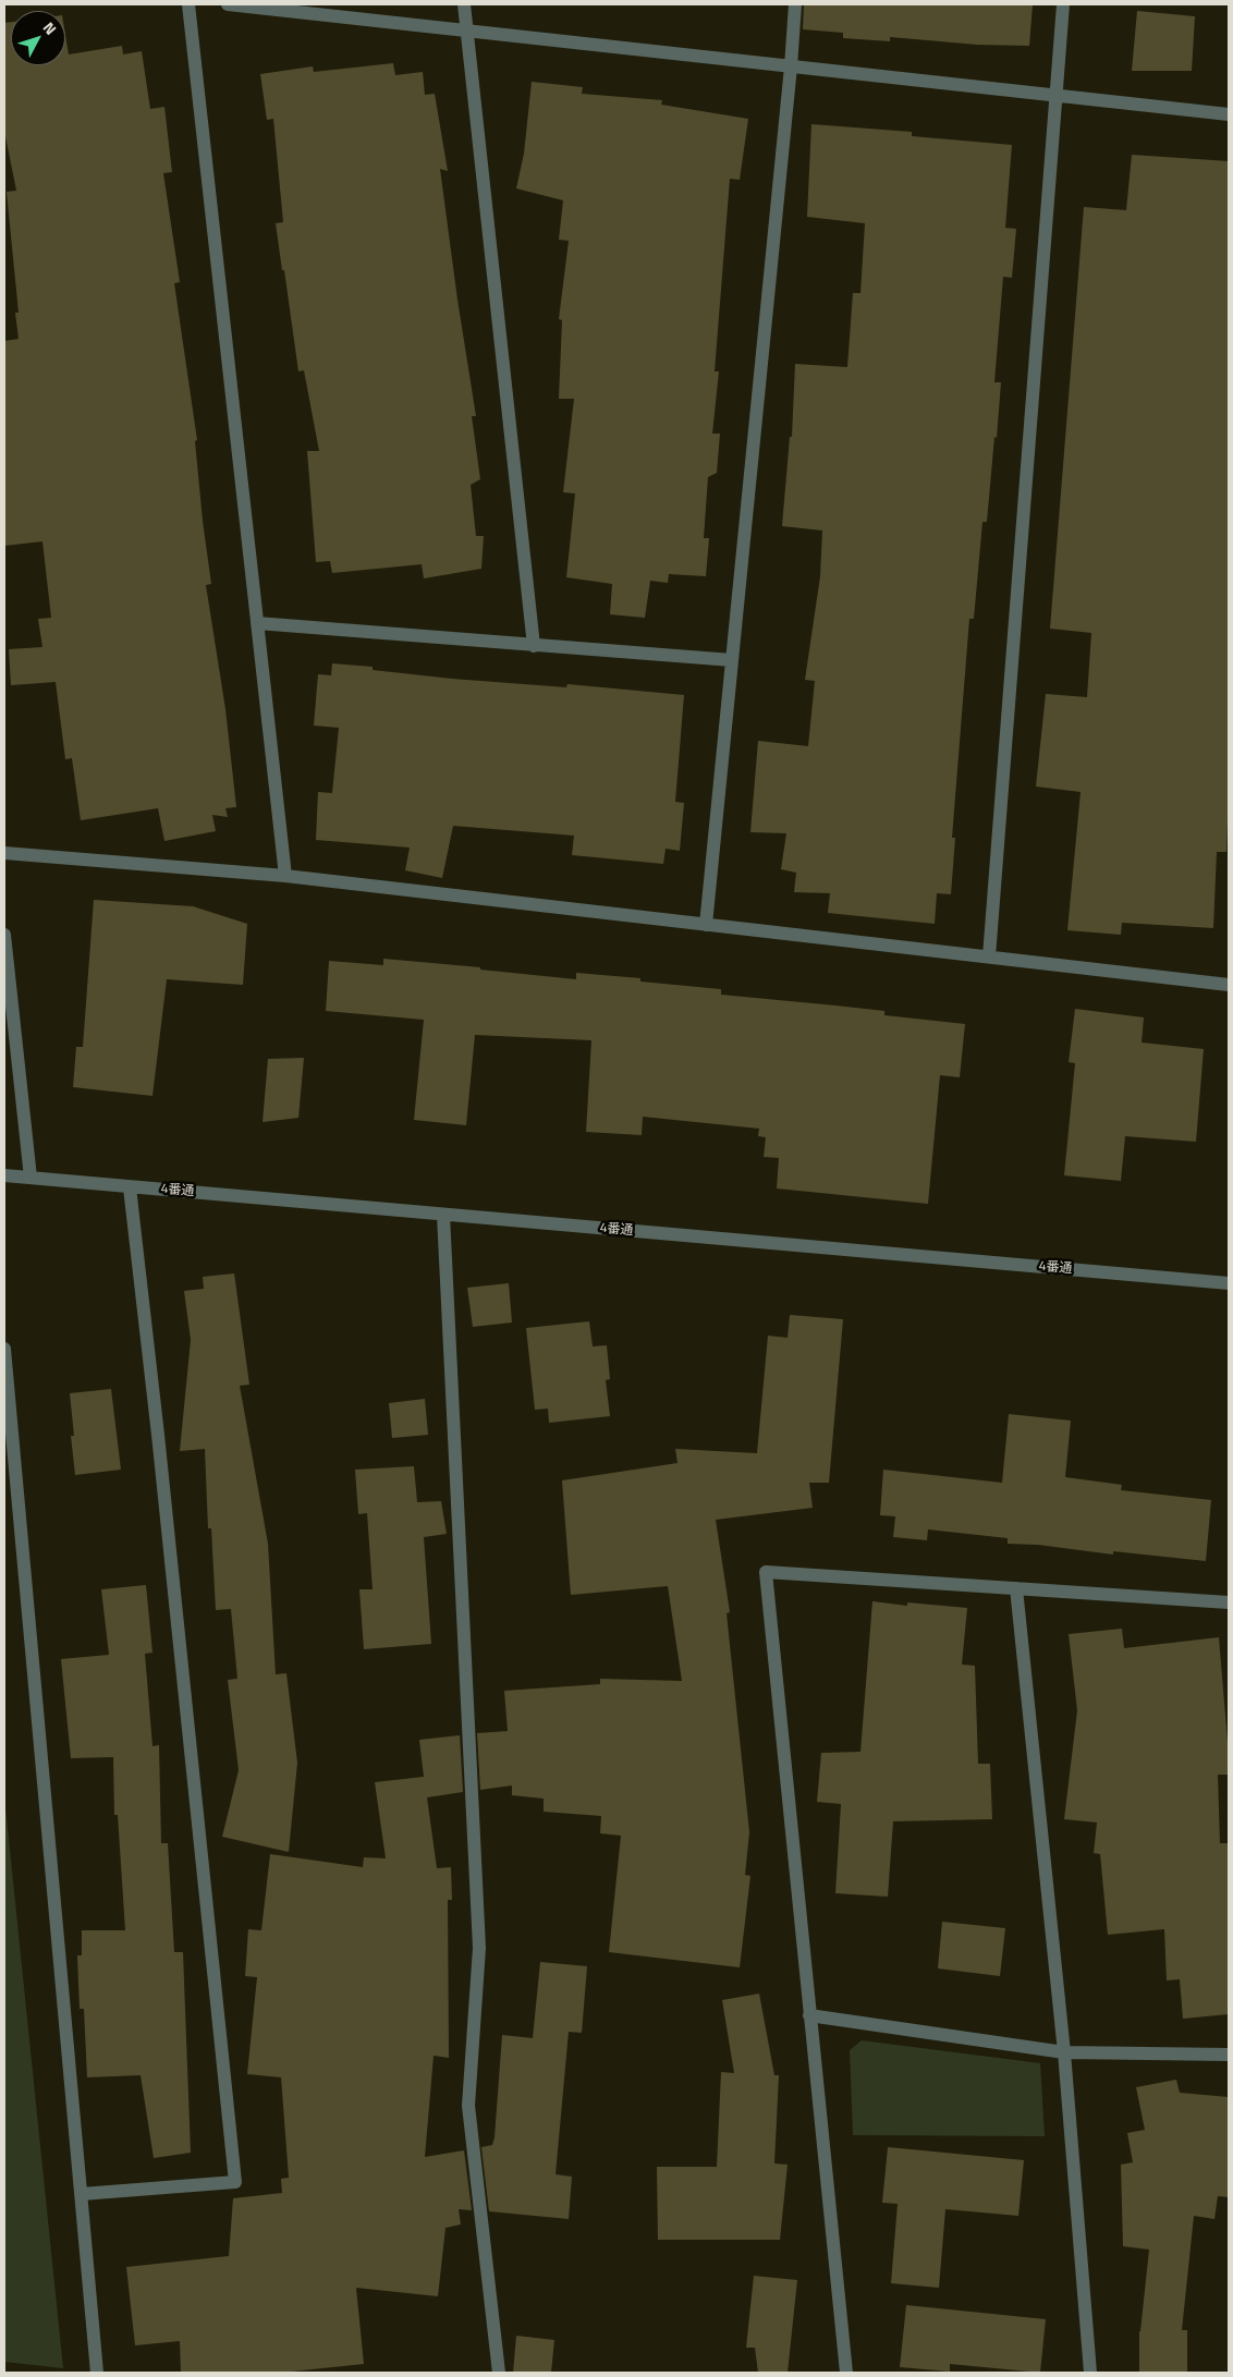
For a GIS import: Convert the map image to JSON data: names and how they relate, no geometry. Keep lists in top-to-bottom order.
{
  "streets": {
    "street": ["4番通"]
  },
  "north": "top right"
}
